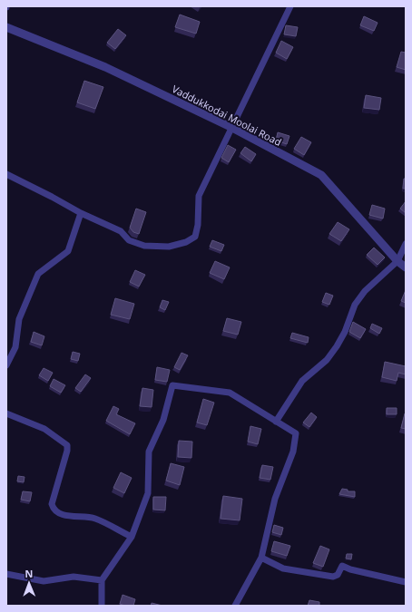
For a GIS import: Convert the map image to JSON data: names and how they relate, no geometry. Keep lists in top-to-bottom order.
{
  "streets": {
    "street": ["Vaddukkodai Moolai Road"]
  },
  "north": "top"
}
